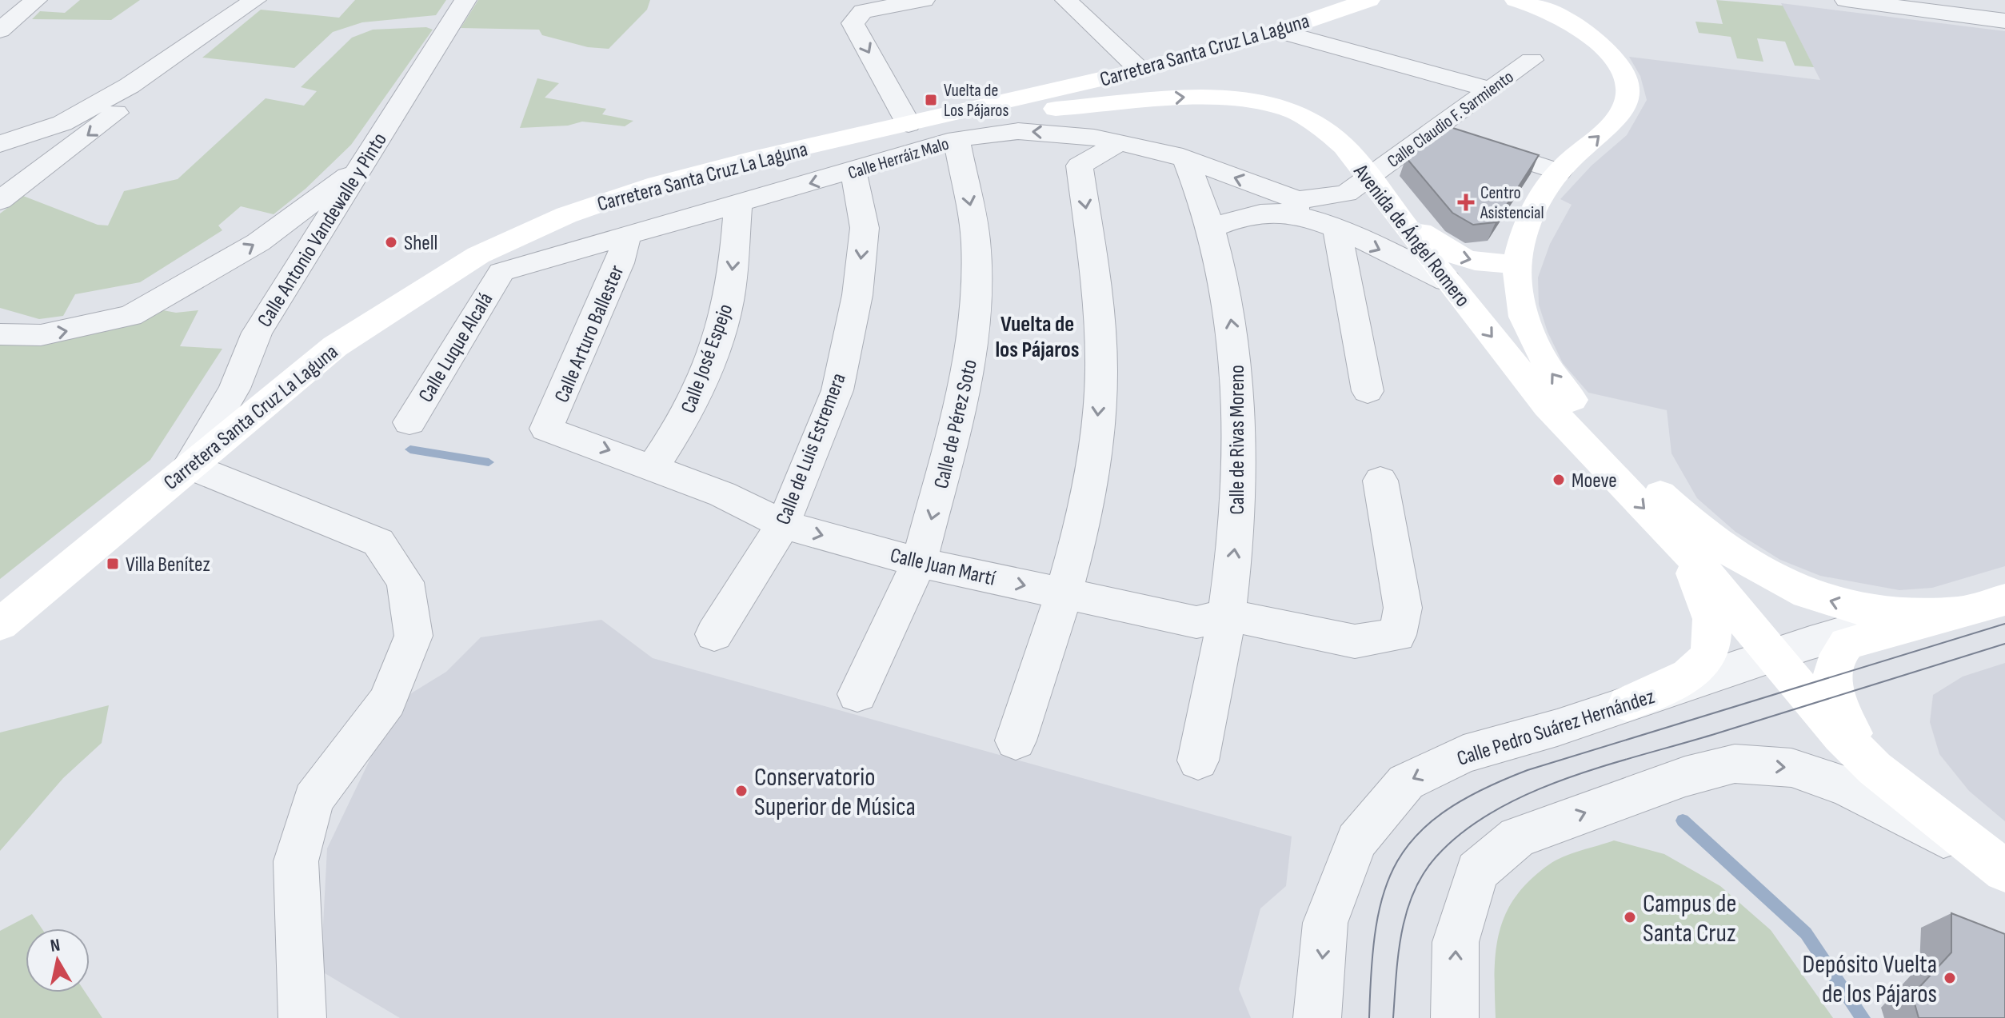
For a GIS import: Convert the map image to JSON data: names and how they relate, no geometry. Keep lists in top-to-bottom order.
{
  "streets": {
    "main road": ["Carretera Santa Cruz La Laguna", "Avenida de Ángel Romero"],
    "street": [
      "Calle Claudio F. Sarmiento",
      "Calle Herráiz Malo",
      "Calle Antonio Vandewalle y Pinto",
      "Calle Arturo Ballester",
      "Calle Luque Alcalá",
      "Calle José Espejo",
      "Calle de Pérez Soto",
      "Calle de Rivas Moreno",
      "Calle de Luis Estremera",
      "Calle Juan Martí",
      "Calle Pedro Suárez Hernández"
    ]
  },
  "crossings": [
    ["Carretera Santa Cruz La Laguna", "Calle Antonio Vandewalle y Pinto"],
    ["Carretera Santa Cruz La Laguna", "Avenida de Ángel Romero"],
    ["Calle Claudio F. Sarmiento", "Calle Herráiz Malo"],
    ["Calle Claudio F. Sarmiento", "Avenida de Ángel Romero"],
    ["Calle Herráiz Malo", "Avenida de Ángel Romero"],
    ["Calle Herráiz Malo", "Calle Arturo Ballester"],
    ["Calle Herráiz Malo", "Calle Luque Alcalá"],
    ["Calle Herráiz Malo", "Calle José Espejo"],
    ["Calle Herráiz Malo", "Calle de Pérez Soto"],
    ["Calle Herráiz Malo", "Calle de Rivas Moreno"],
    ["Calle Herráiz Malo", "Calle de Luis Estremera"],
    ["Avenida de Ángel Romero", "Calle Pedro Suárez Hernández"],
    ["Calle Arturo Ballester", "Calle Juan Martí"],
    ["Calle José Espejo", "Calle Juan Martí"],
    ["Calle de Pérez Soto", "Calle Juan Martí"],
    ["Calle de Rivas Moreno", "Calle Juan Martí"],
    ["Calle de Luis Estremera", "Calle Juan Martí"]
  ],
  "one_way": ["Calle José Espejo", "Calle Juan Martí", "Calle Pedro Suárez Hernández"],
  "districts": ["Vuelta de los Pájaros"],
  "places": {
    "transit": ["Vuelta de Los Pájaros", "Villa Benítez"],
    "health": ["Centro Asistencial"],
    "other": [
      "Shell",
      "Moeve",
      "Conservatorio Superior de Música",
      "Campus de Santa Cruz",
      "Depósito Vuelta de los Pájaros"
    ]
  },
  "north": "top"
}
